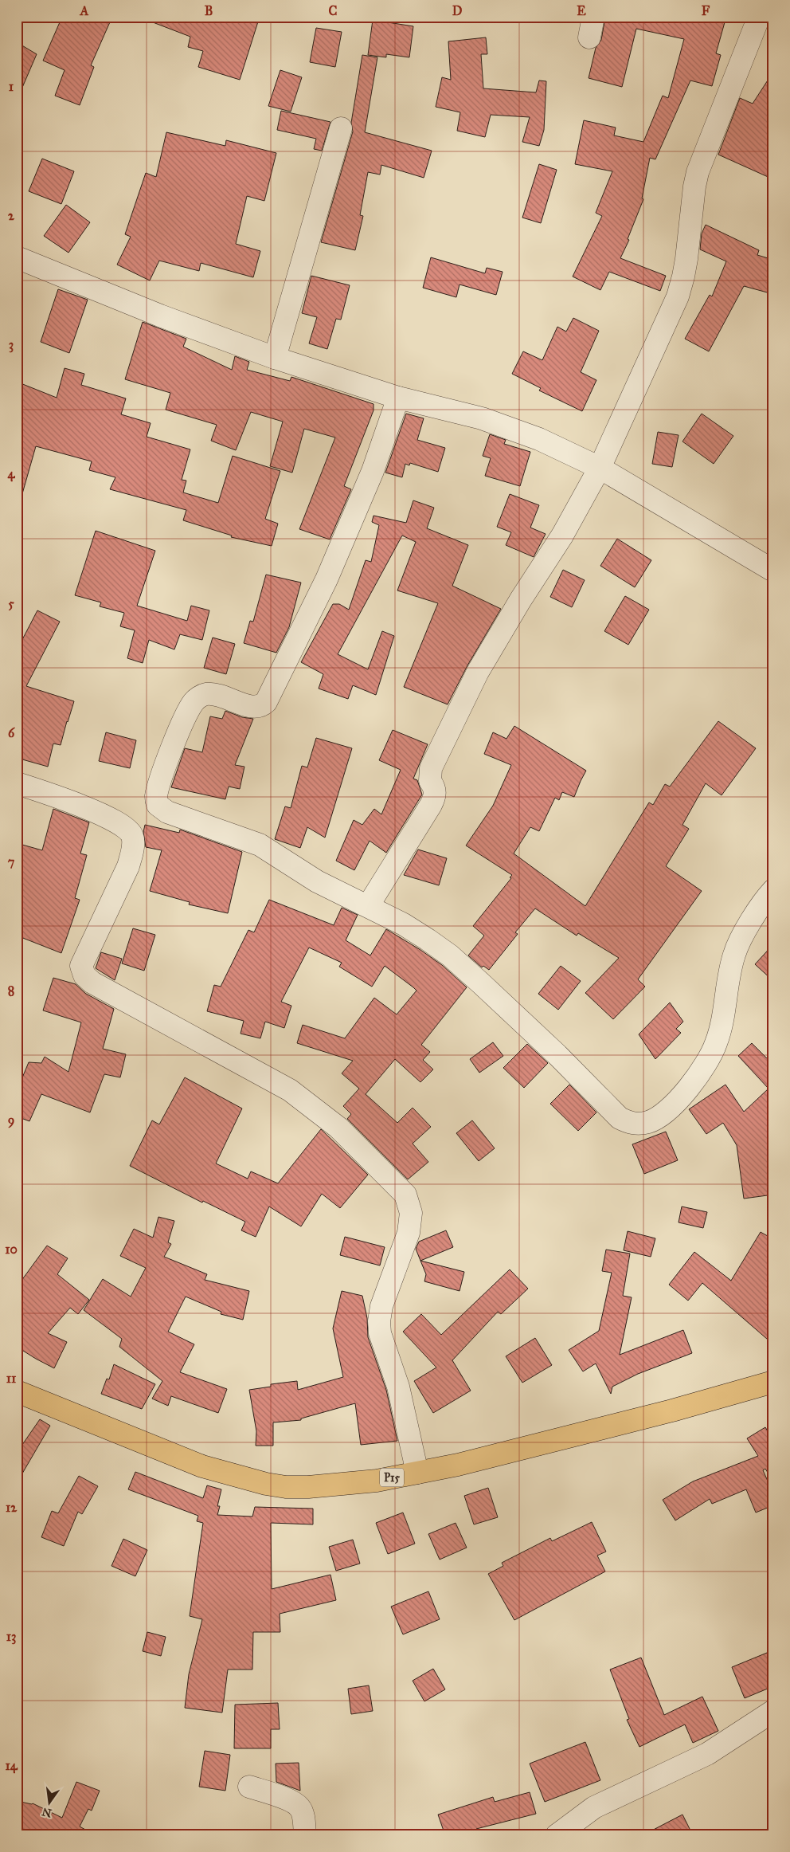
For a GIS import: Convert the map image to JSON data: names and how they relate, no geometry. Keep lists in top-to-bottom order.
{
  "streets": {
    "main road": ["P15"]
  },
  "north": "bottom",
  "grid": {
    "columns": [
      "A",
      "B",
      "C",
      "D",
      "E",
      "F"
    ],
    "rows": [
      "1",
      "2",
      "3",
      "4",
      "5",
      "6",
      "7",
      "8",
      "9",
      "10",
      "11",
      "12",
      "13",
      "14"
    ]
  }
}
